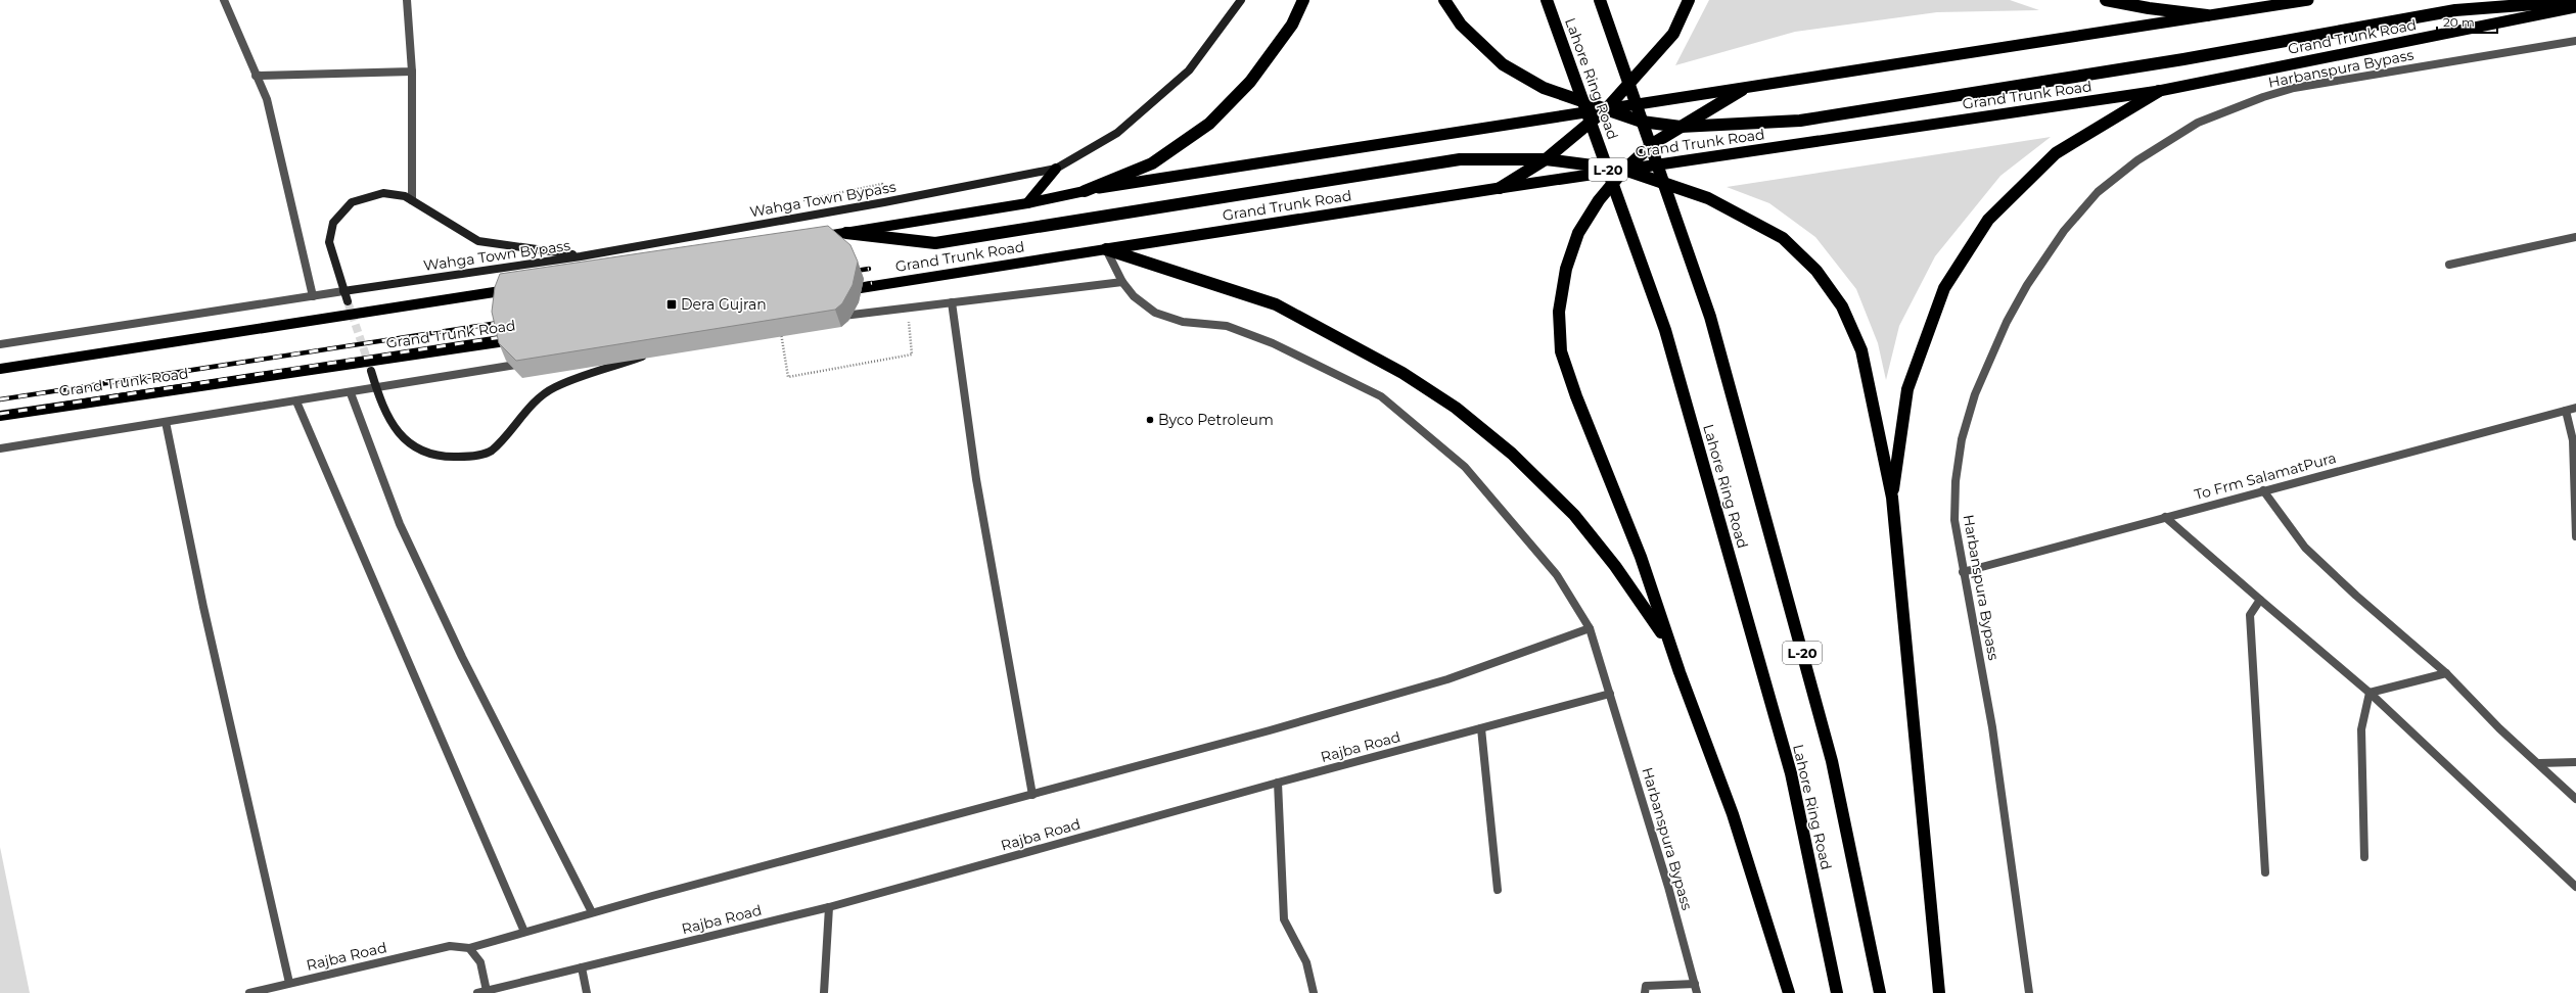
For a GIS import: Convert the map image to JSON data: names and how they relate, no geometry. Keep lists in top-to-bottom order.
{
  "streets": {
    "highway": ["Grand Trunk Road", "Lahore Ring Road", "L-20"],
    "main road": ["Wahga Town Bypass"],
    "street": ["Harbanspura Bypass", "To Frm SalamatPura", "Rajba Road"]
  },
  "crossings": [
    ["Grand Trunk Road", "Harbanspura Bypass"],
    ["Harbanspura Bypass", "To Frm SalamatPura"],
    ["Harbanspura Bypass", "Rajba Road"]
  ],
  "places": {
    "transit": ["Dera Gujran"],
    "other": ["Byco Petroleum"]
  },
  "scale_bar": "20 m"
}
